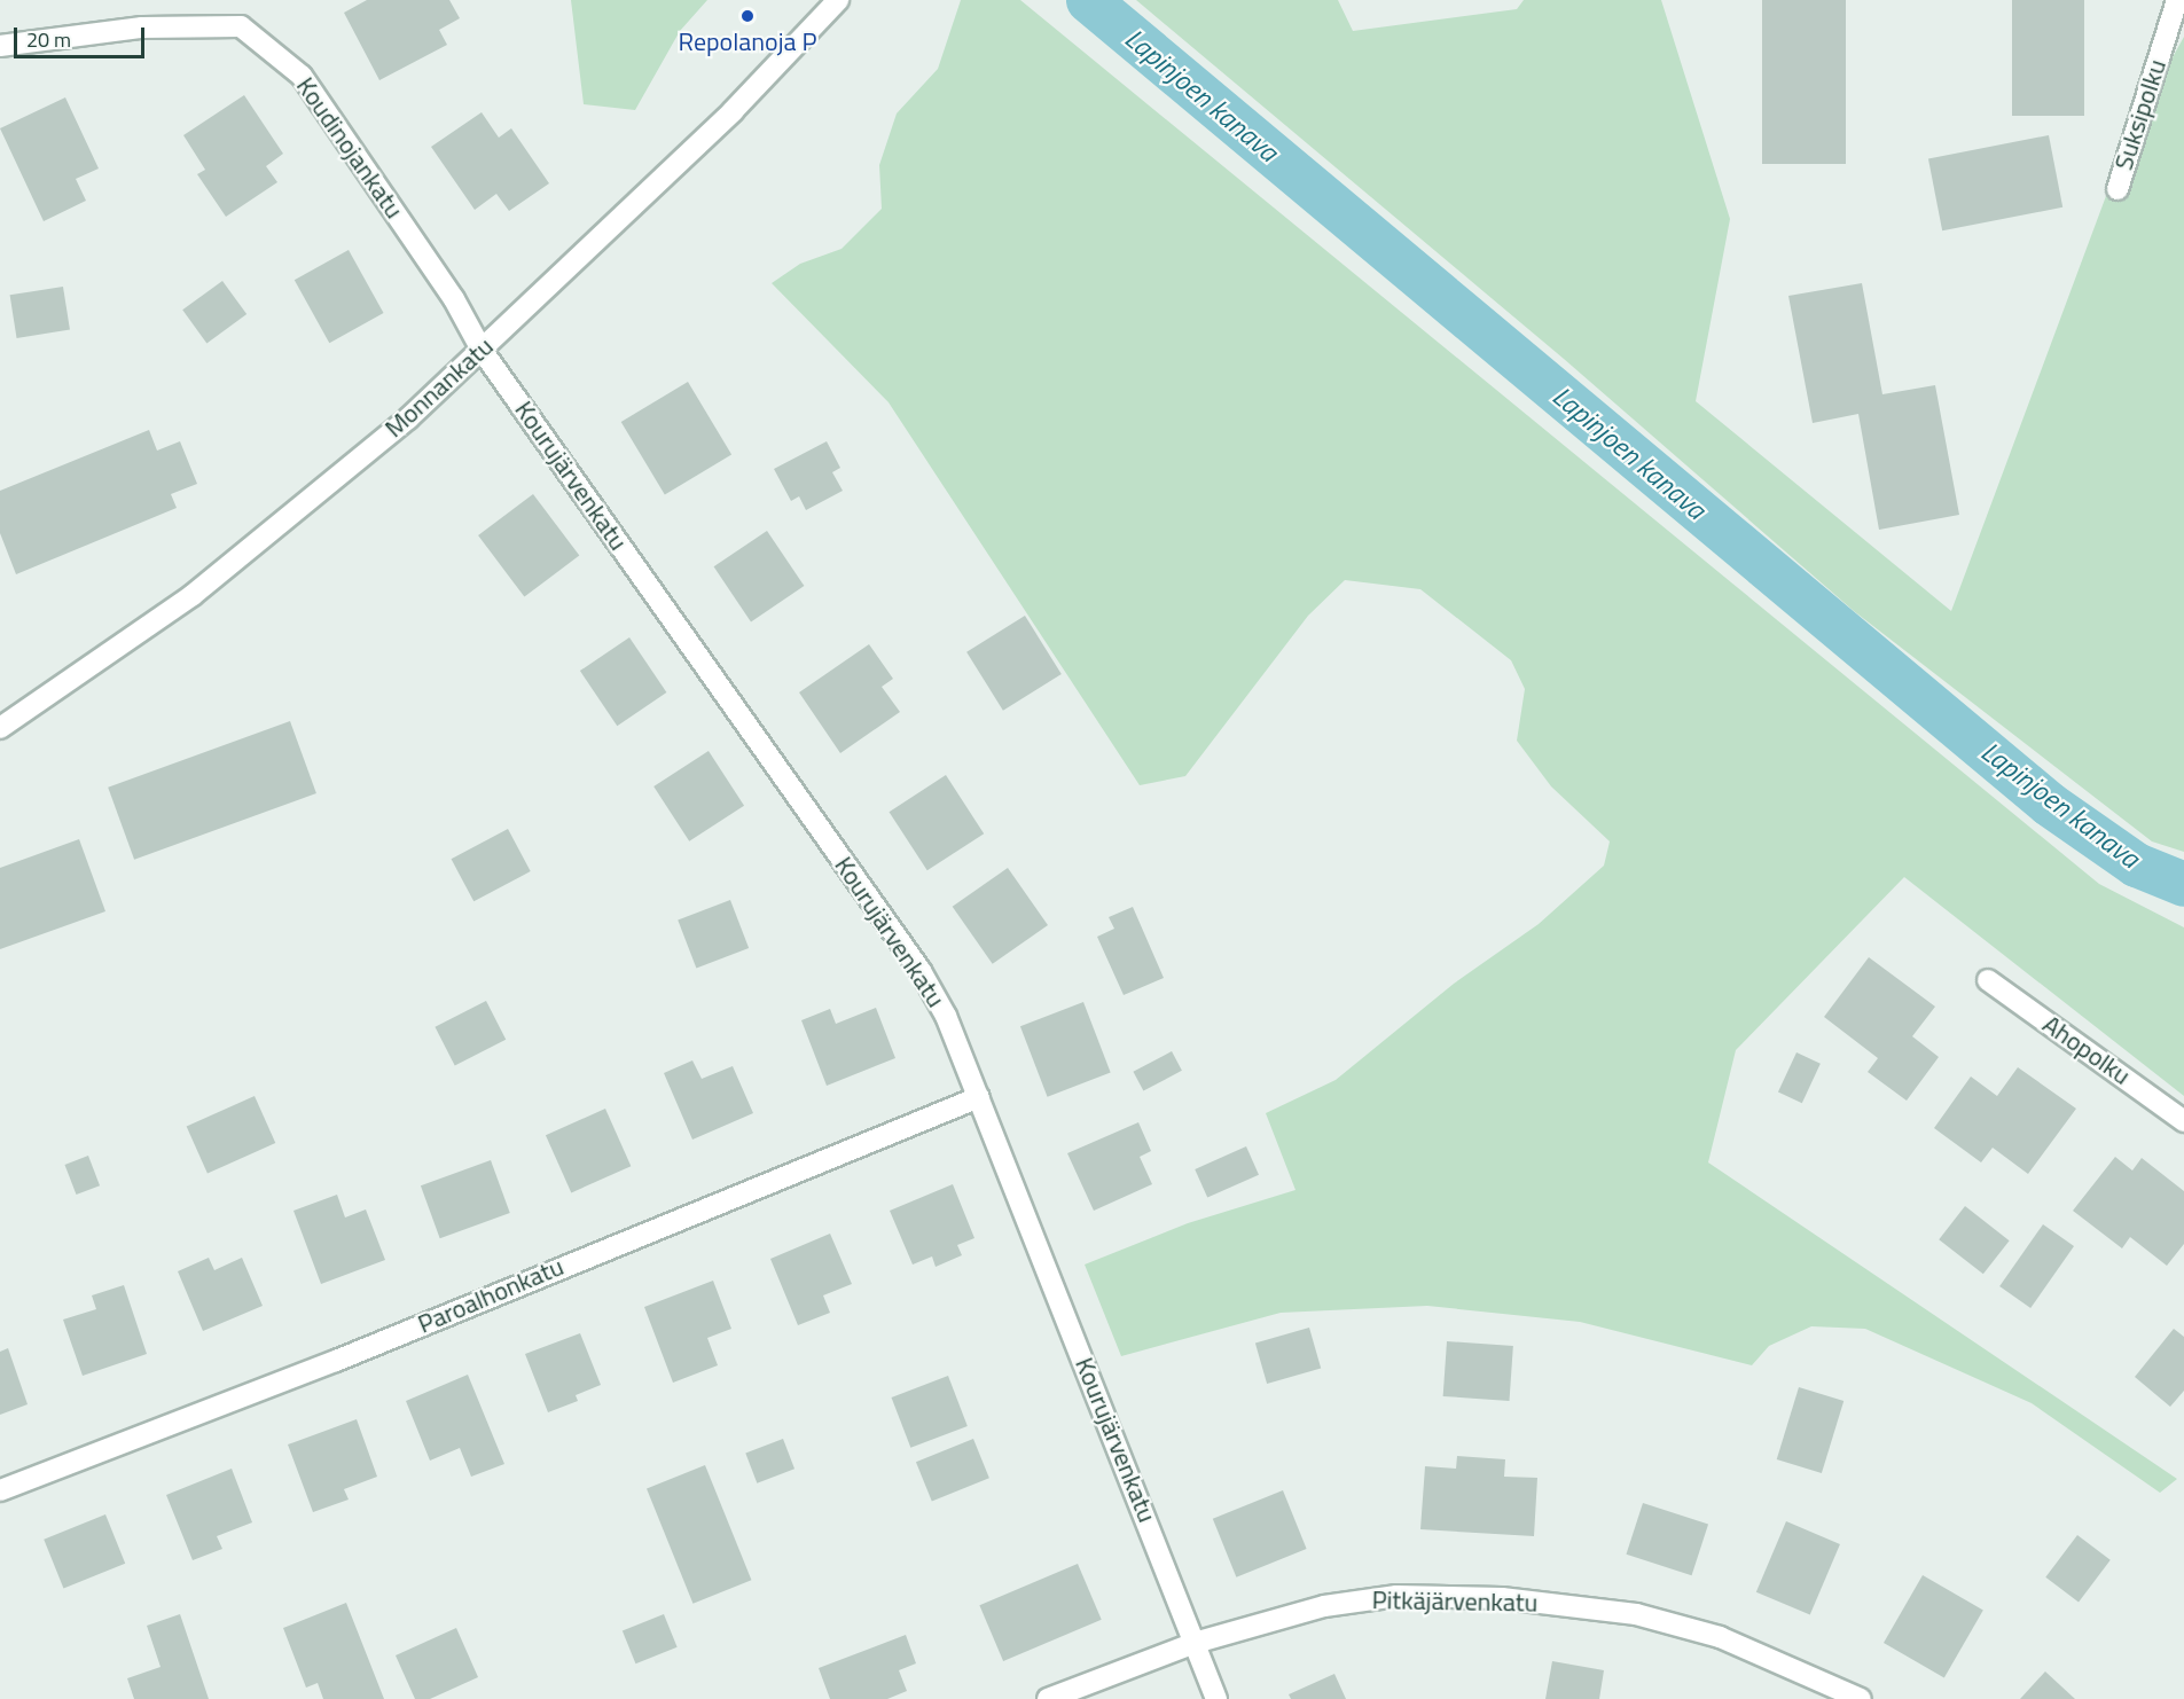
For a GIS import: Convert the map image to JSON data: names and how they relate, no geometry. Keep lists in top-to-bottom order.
{
  "streets": {
    "street": [
      "Suksipolku",
      "Koudinojankatu",
      "Monnankatu",
      "Kourujärvenkatu",
      "Ahopolku",
      "Paroalhonkatu",
      "Pitkäjärvenkatu"
    ]
  },
  "crossings": [
    ["Koudinojankatu", "Monnankatu"],
    ["Koudinojankatu", "Kourujärvenkatu"],
    ["Monnankatu", "Kourujärvenkatu"],
    ["Kourujärvenkatu", "Paroalhonkatu"],
    ["Kourujärvenkatu", "Pitkäjärvenkatu"]
  ],
  "water": ["Lapinjoen kanava"],
  "places": ["Repolanoja P"],
  "scale_bar": "20 m"
}
